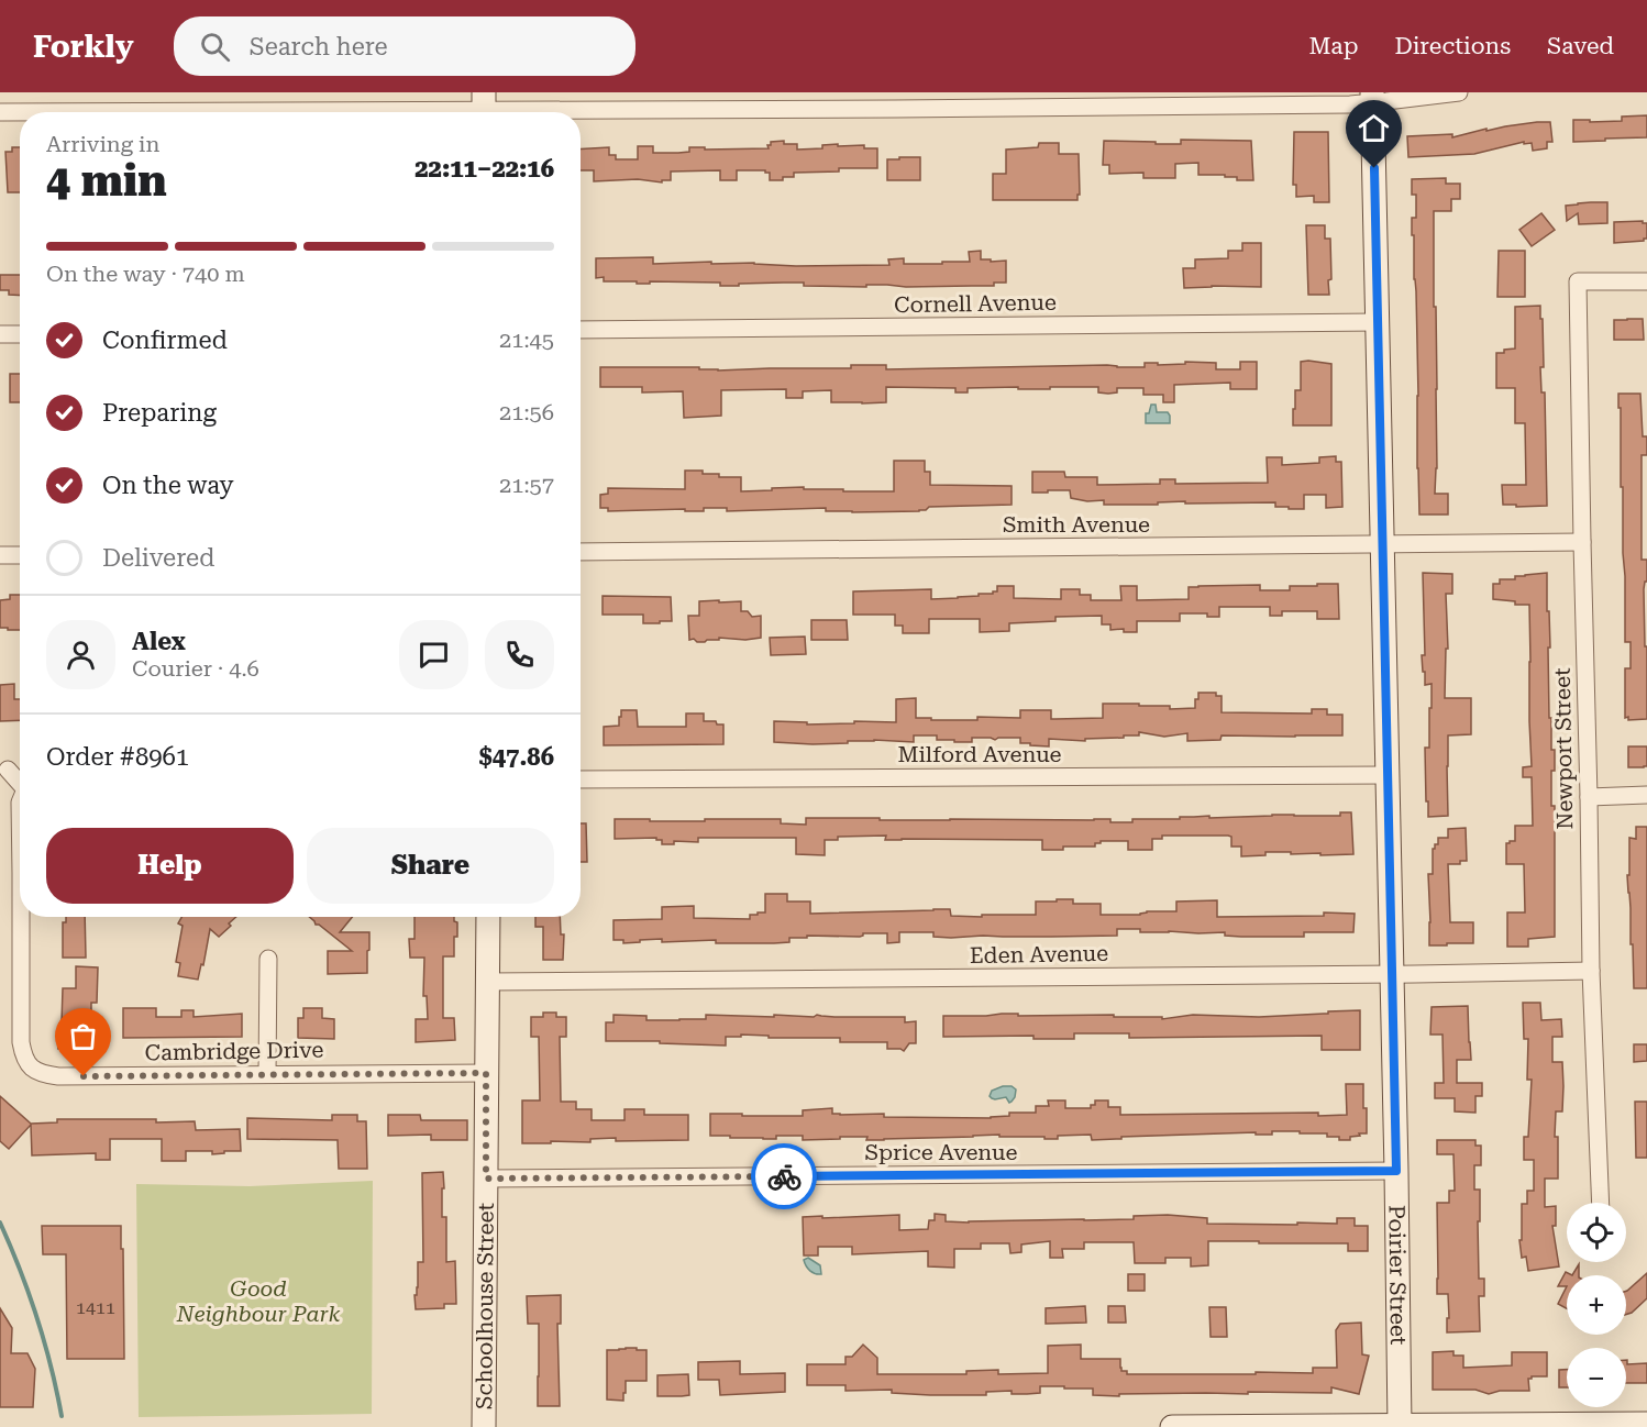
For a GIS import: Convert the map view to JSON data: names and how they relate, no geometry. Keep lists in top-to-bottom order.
{
  "streets": {
    "street": [
      "Cornell Avenue",
      "Smith Avenue",
      "Newport Street",
      "Milford Avenue",
      "Eden Avenue",
      "Cambridge Drive",
      "Sprice Avenue",
      "Poirier Street",
      "Schoolhouse Street"
    ]
  },
  "crossings": [
    ["Cornell Avenue", "Poirier Street"],
    ["Smith Avenue", "Newport Street"],
    ["Smith Avenue", "Poirier Street"],
    ["Newport Street", "Eden Avenue"],
    ["Milford Avenue", "Poirier Street"],
    ["Eden Avenue", "Poirier Street"],
    ["Eden Avenue", "Schoolhouse Street"],
    ["Cambridge Drive", "Schoolhouse Street"],
    ["Sprice Avenue", "Poirier Street"],
    ["Sprice Avenue", "Schoolhouse Street"]
  ],
  "parks": ["Good Neighbour Park"],
  "house_numbers": ["1411"],
  "page": {
    "header": "Forkly",
    "search": "Search here",
    "nav": ["Map", "Directions", "Saved"],
    "heading": ["4 min", "Arriving in", "22:11–22:16"],
    "panel": [
      "Alex",
      "Courier · 4.6",
      "Order #8961",
      "$47.86"
    ],
    "bar": "On the way · 740 m",
    "list": [
      ["Confirmed", "21:45"],
      ["Preparing", "21:56"],
      ["On the way", "21:57"],
      "Delivered"
    ],
    "buttons": ["Help", "Share"],
    "map_buttons": ["+", "−"]
  }
}
